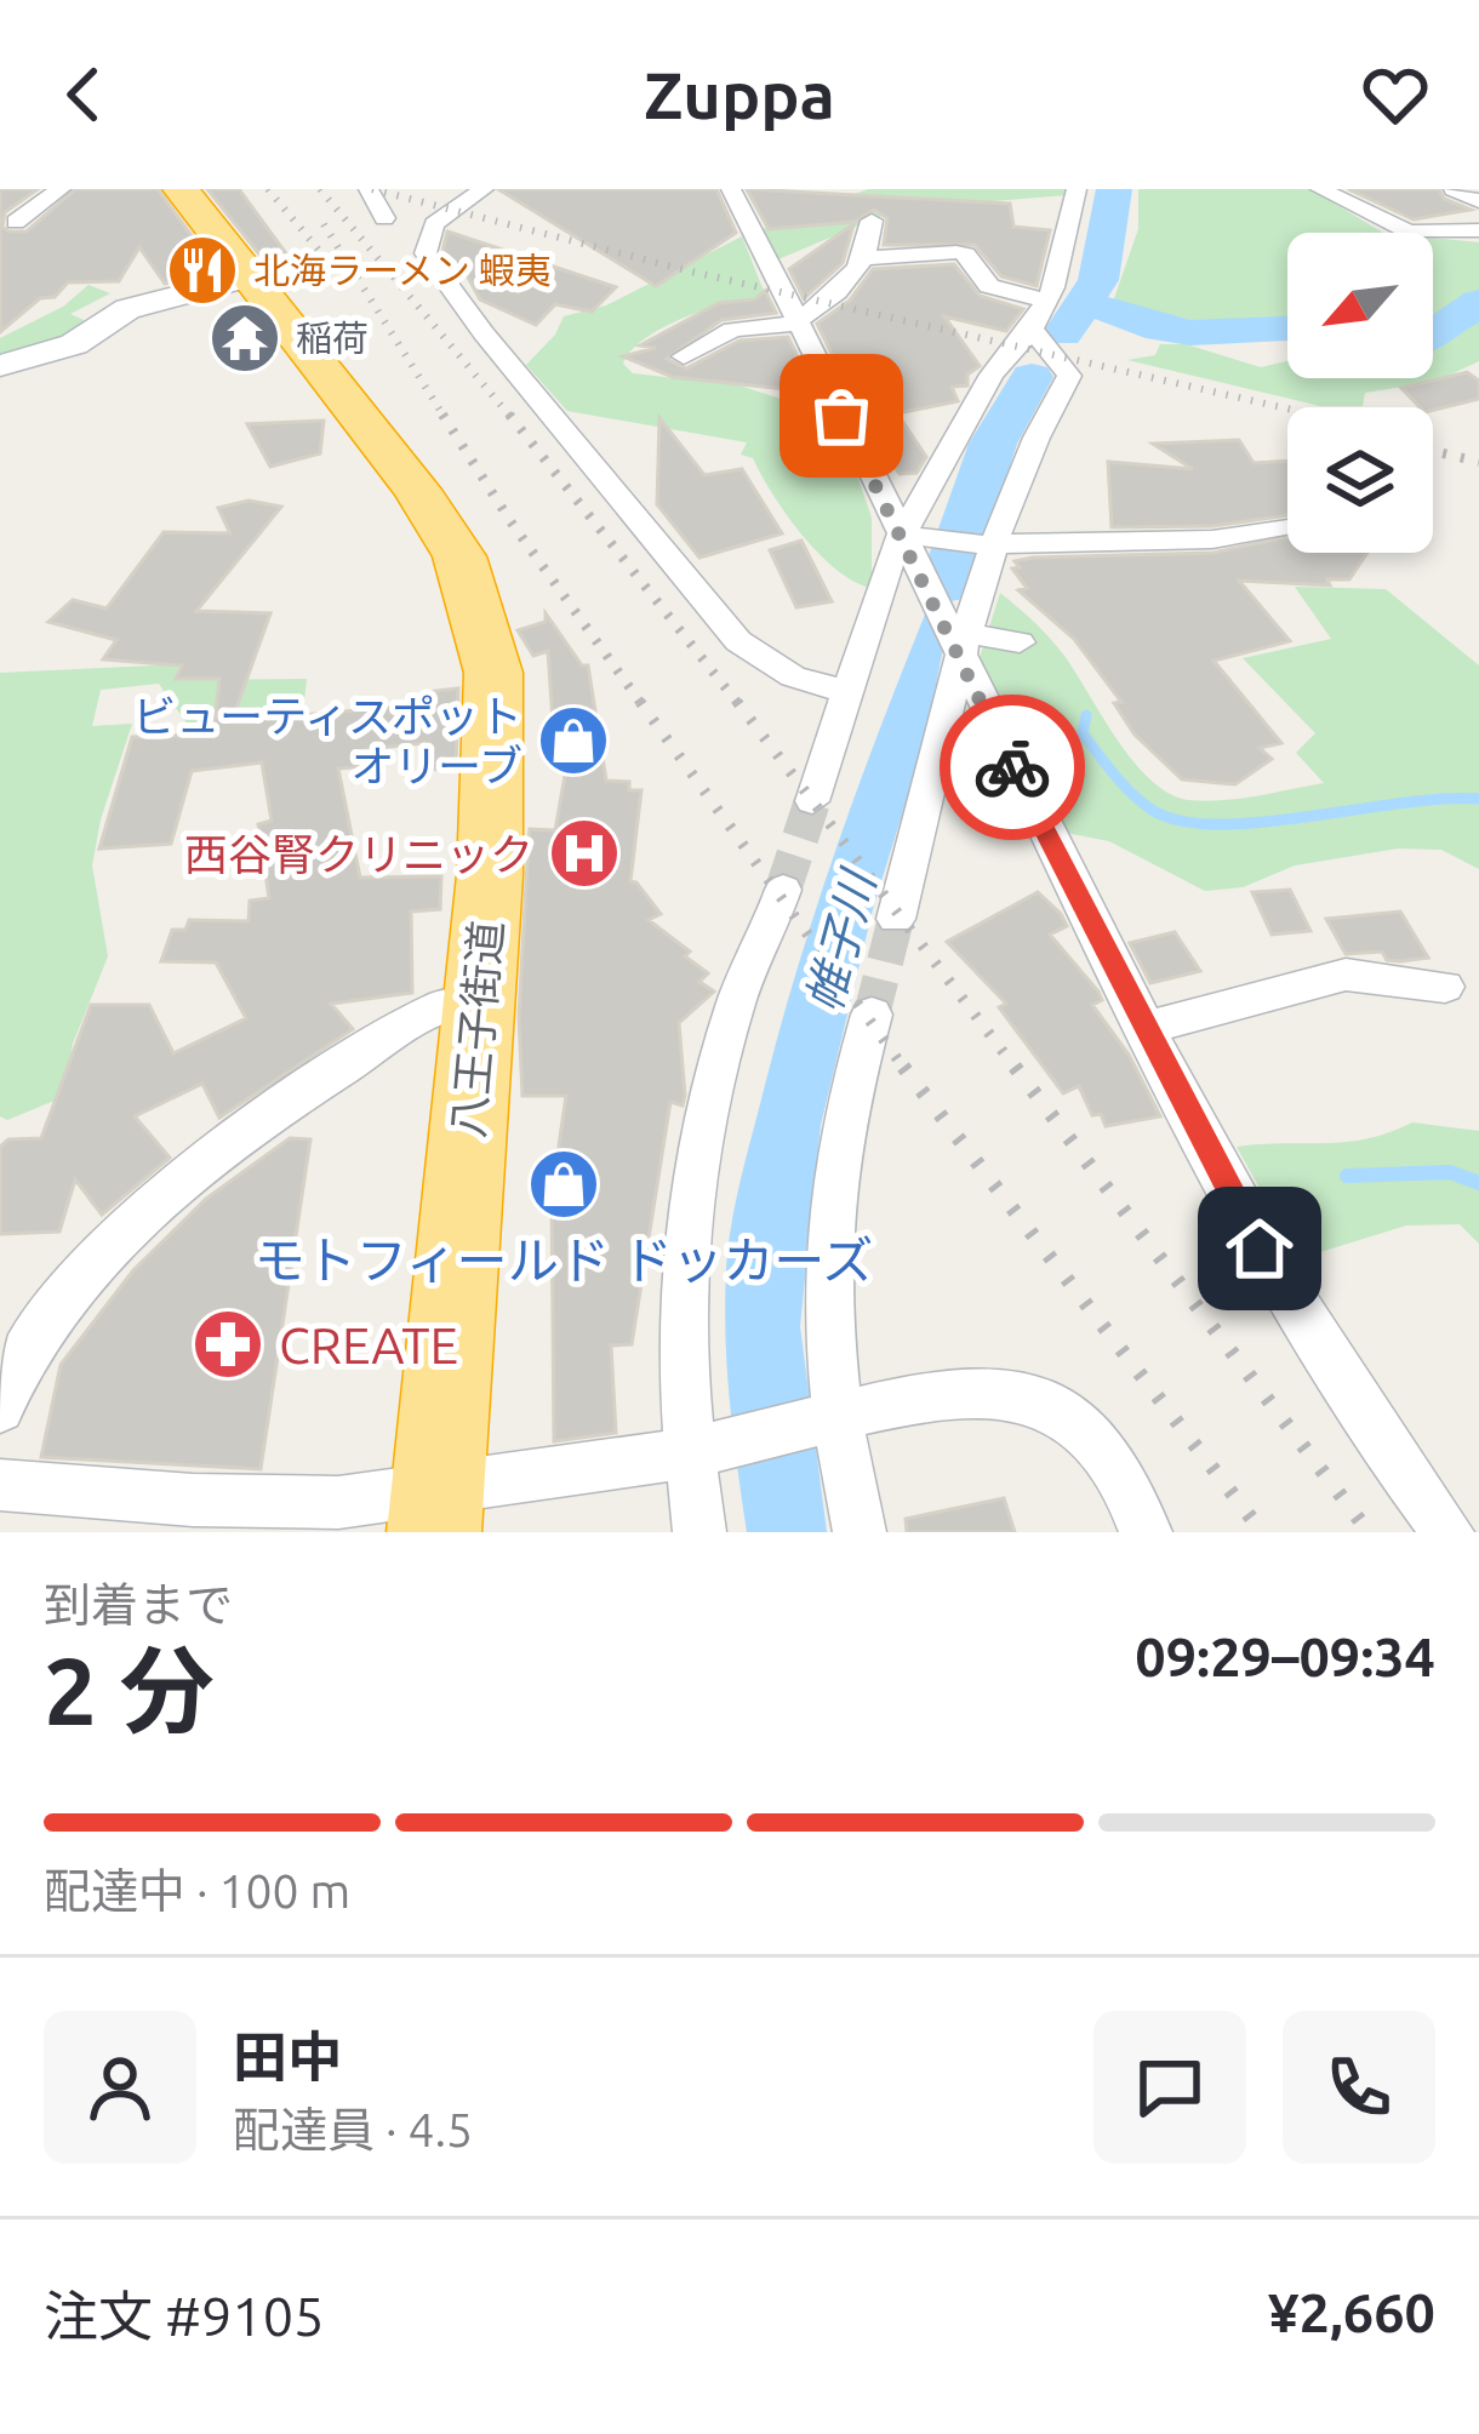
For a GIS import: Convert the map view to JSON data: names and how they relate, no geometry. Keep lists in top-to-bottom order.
{
  "streets": {
    "highway": ["八王子街道"]
  },
  "water": ["帷子川"],
  "places": {
    "restaurant": ["北海ラーメン 蝦夷"],
    "temple": ["稲荷"],
    "shop": ["ビューティスポット オリーブ", "モトフィールド ドッカーズ"],
    "hospital": ["西谷腎クリニック"],
    "pharmacy": ["CREATE"]
  },
  "north": "bottom left",
  "page": {
    "header": "Zuppa",
    "heading": ["2 分", "到着まで", "09:29–09:34"],
    "panel": [
      "田中",
      "配達員 · 4.5",
      "注文 #9105",
      "¥2,660"
    ],
    "bar": "配達中 · 100 m"
  }
}
